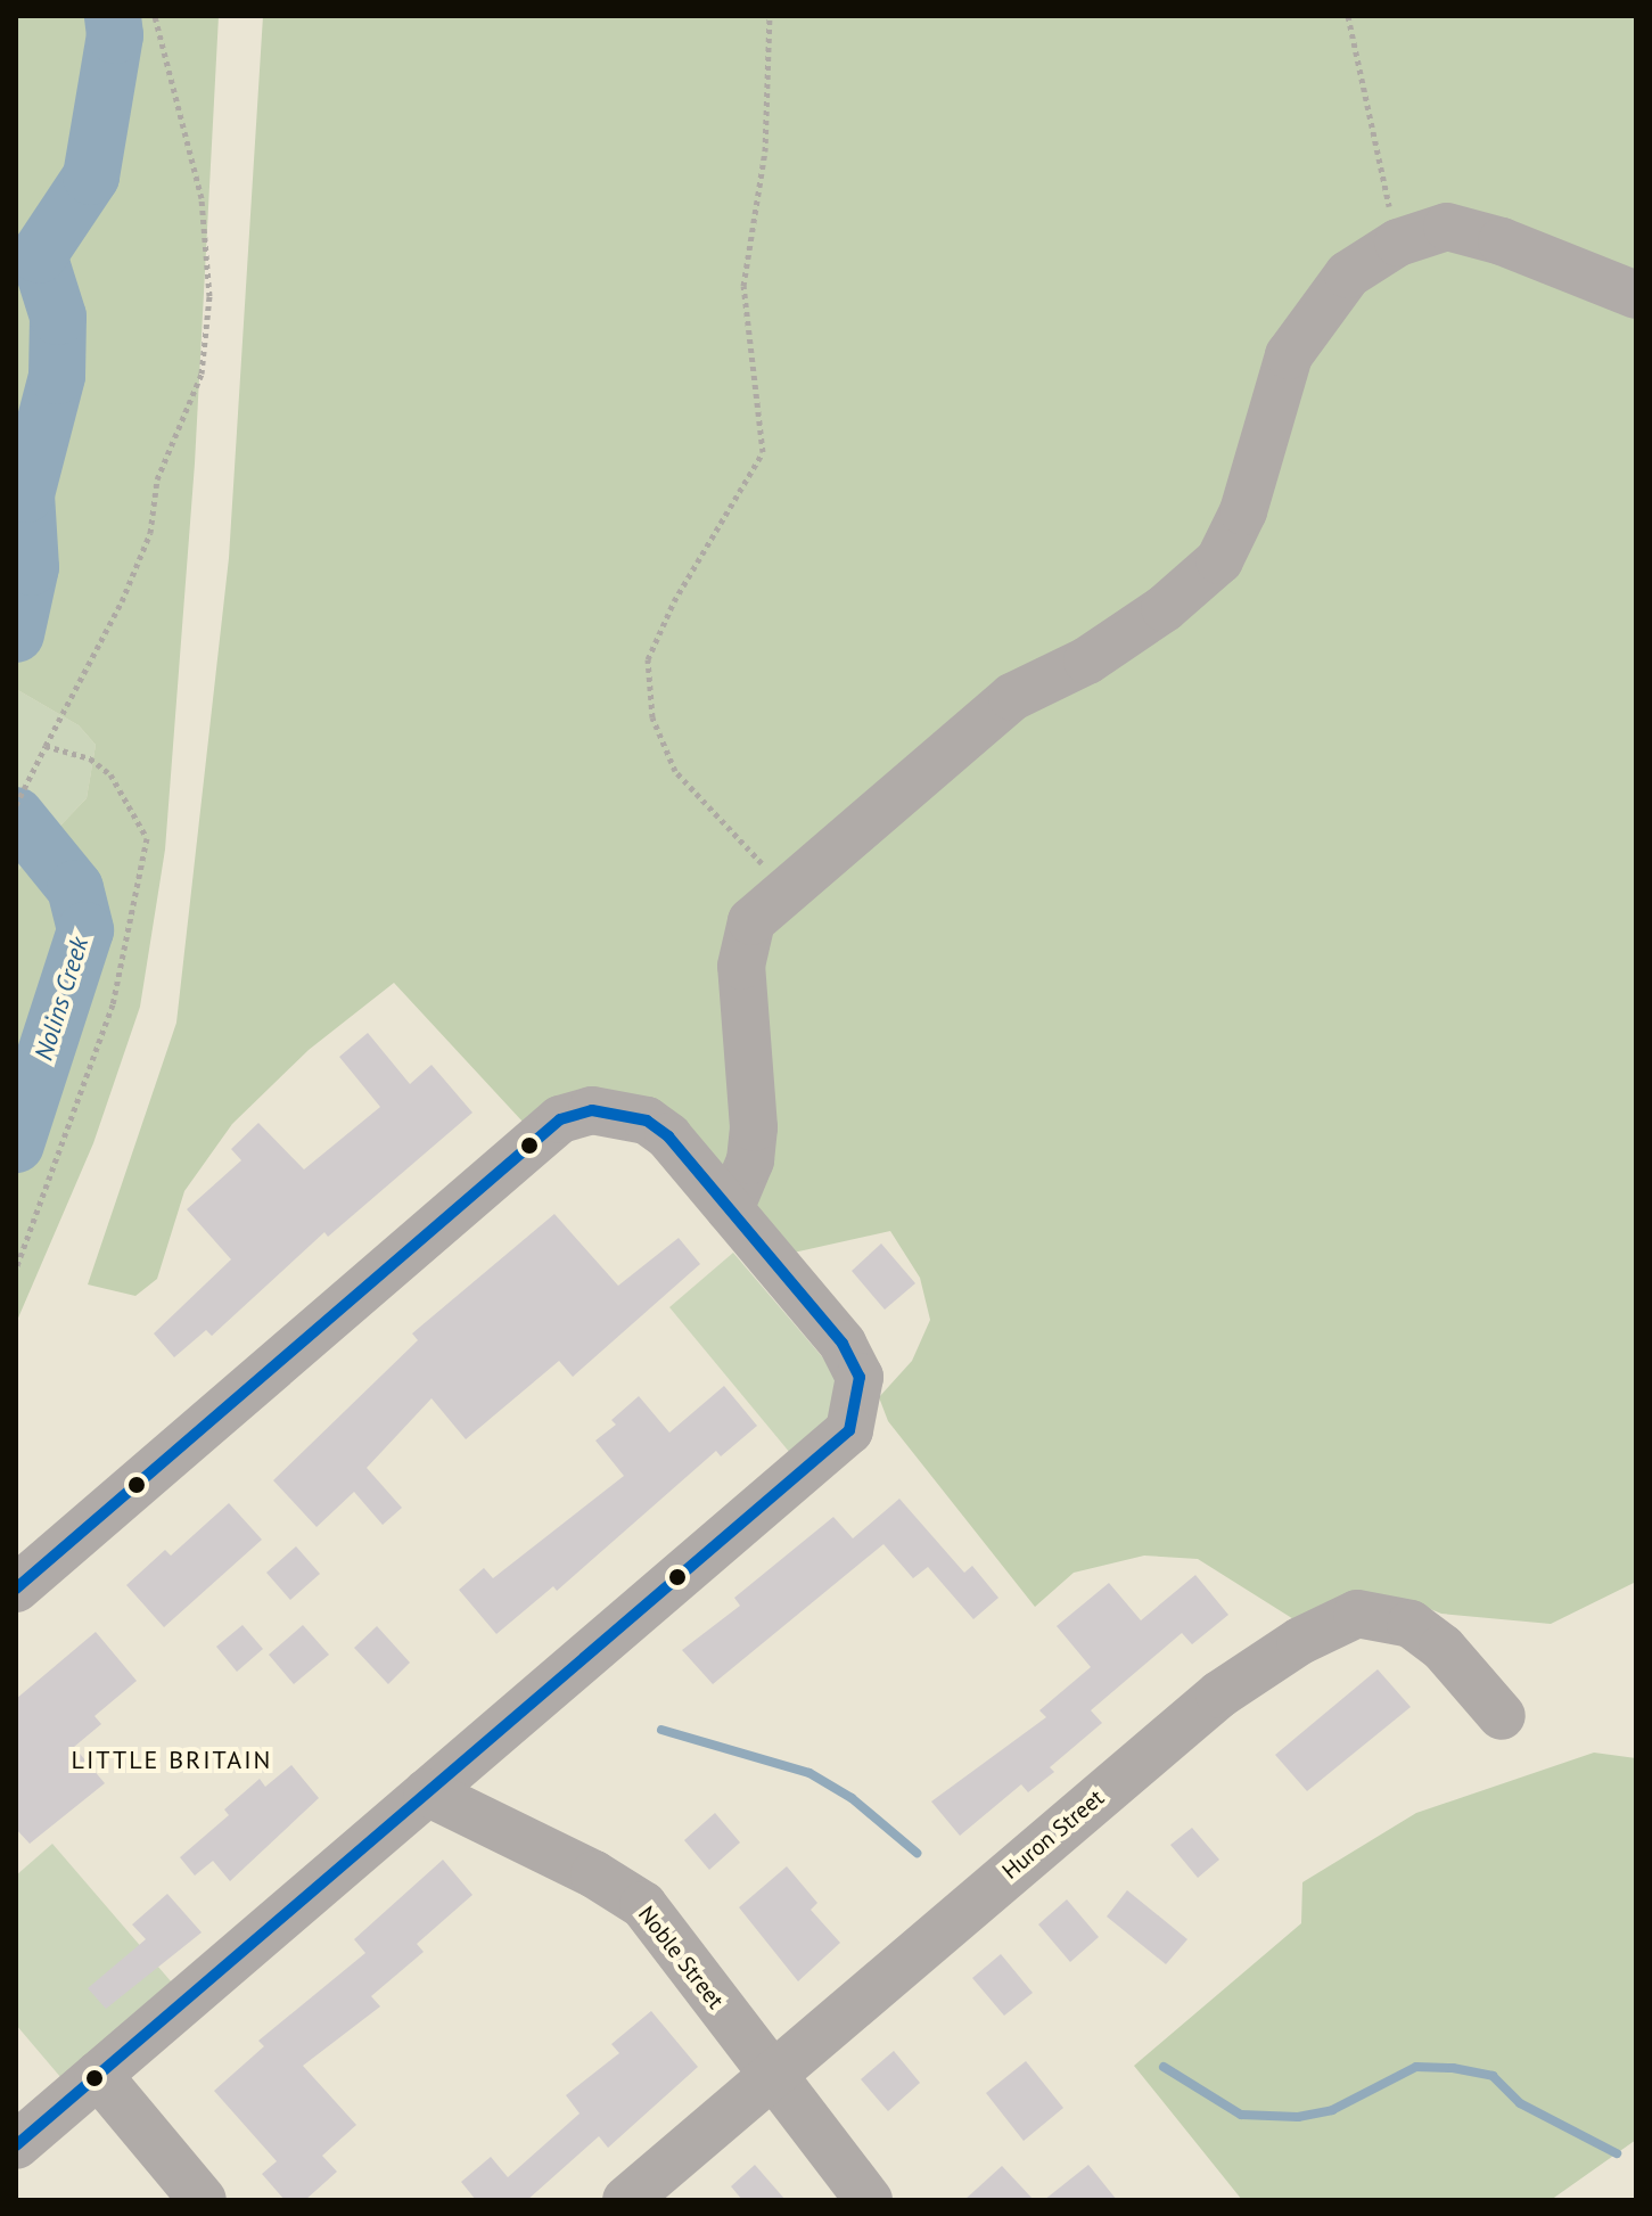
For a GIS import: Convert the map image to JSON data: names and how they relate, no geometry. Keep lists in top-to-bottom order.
{
  "streets": {
    "street": ["Huron Street", "Noble Street"]
  },
  "crossings": [
    ["Huron Street", "Noble Street"]
  ],
  "districts": ["LITTLE BRITAIN"],
  "water": ["Nolins Creek"]
}
